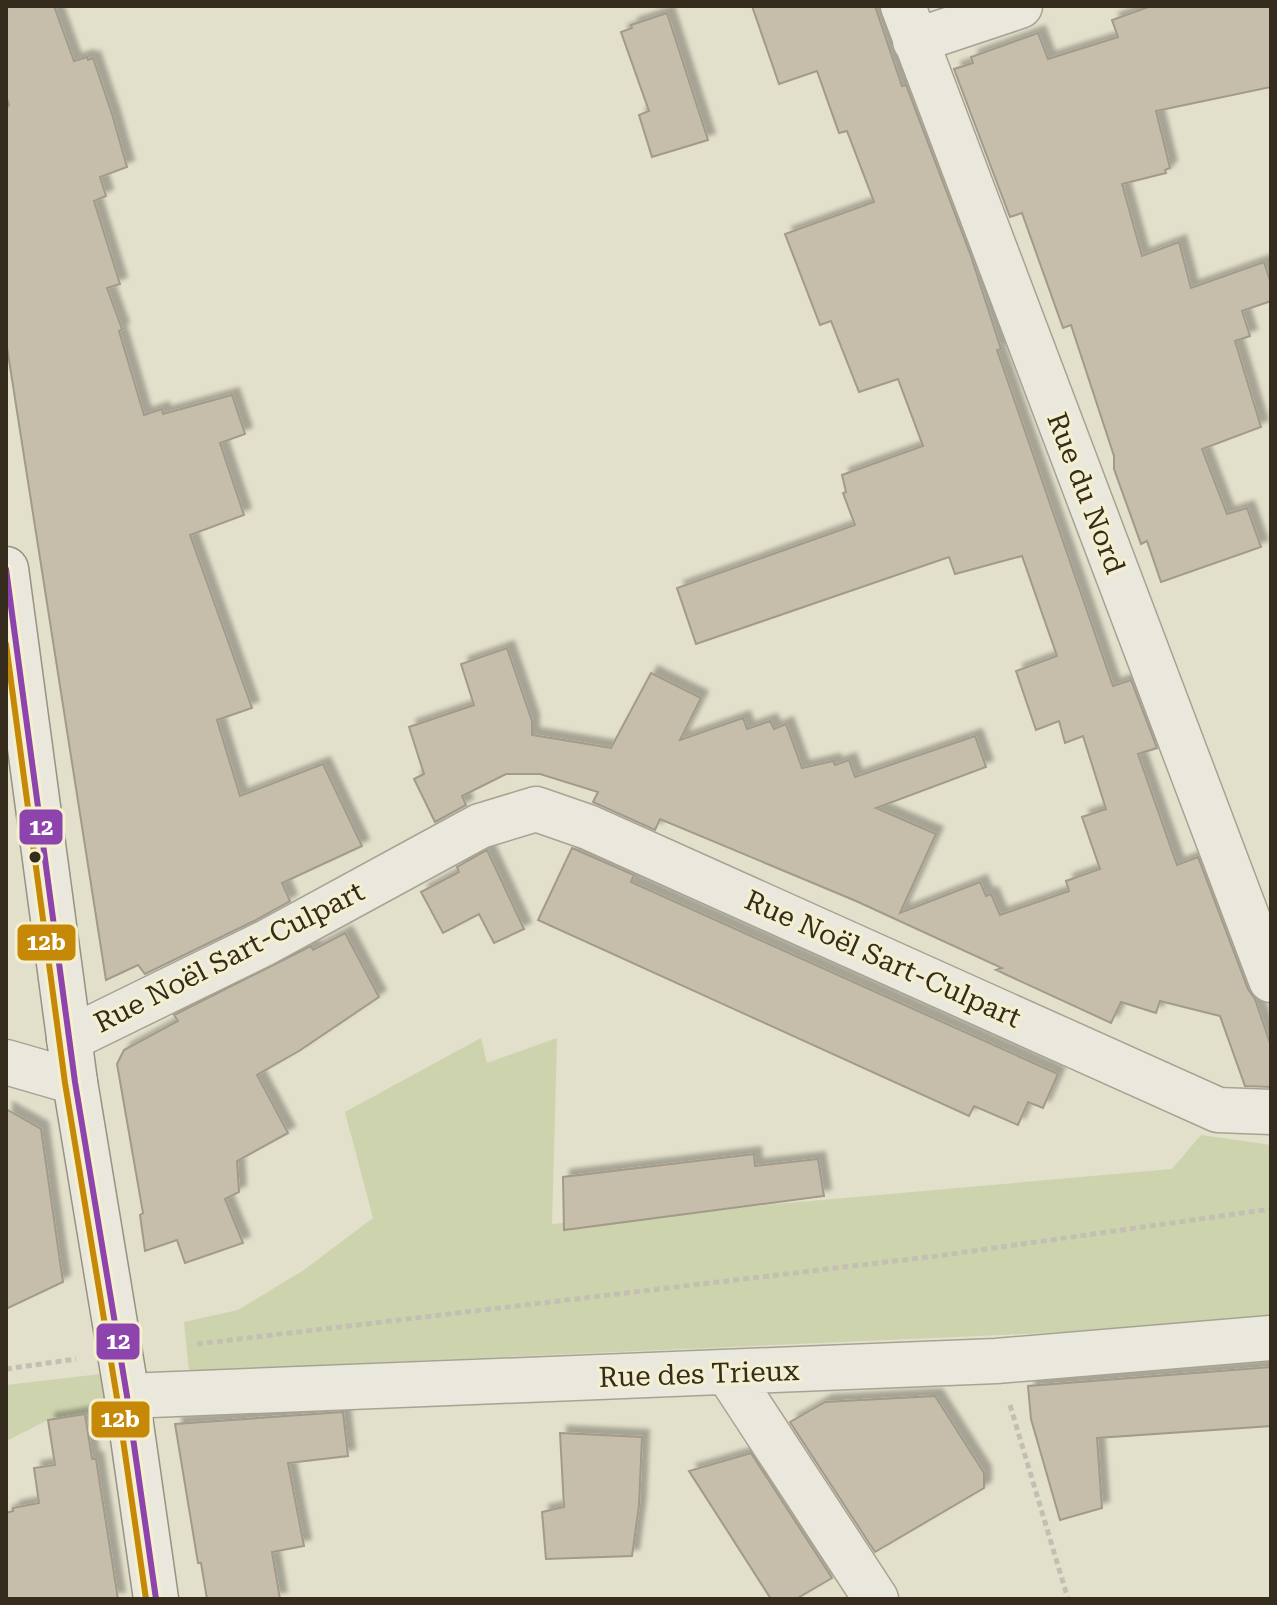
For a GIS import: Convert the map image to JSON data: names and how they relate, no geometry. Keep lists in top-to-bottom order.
{
  "streets": {
    "street": ["Rue du Nord", "Rue Noël Sart-Culpart", "Rue des Trieux"]
  },
  "lines": ["transit line 12", "transit line 12b"]
}
